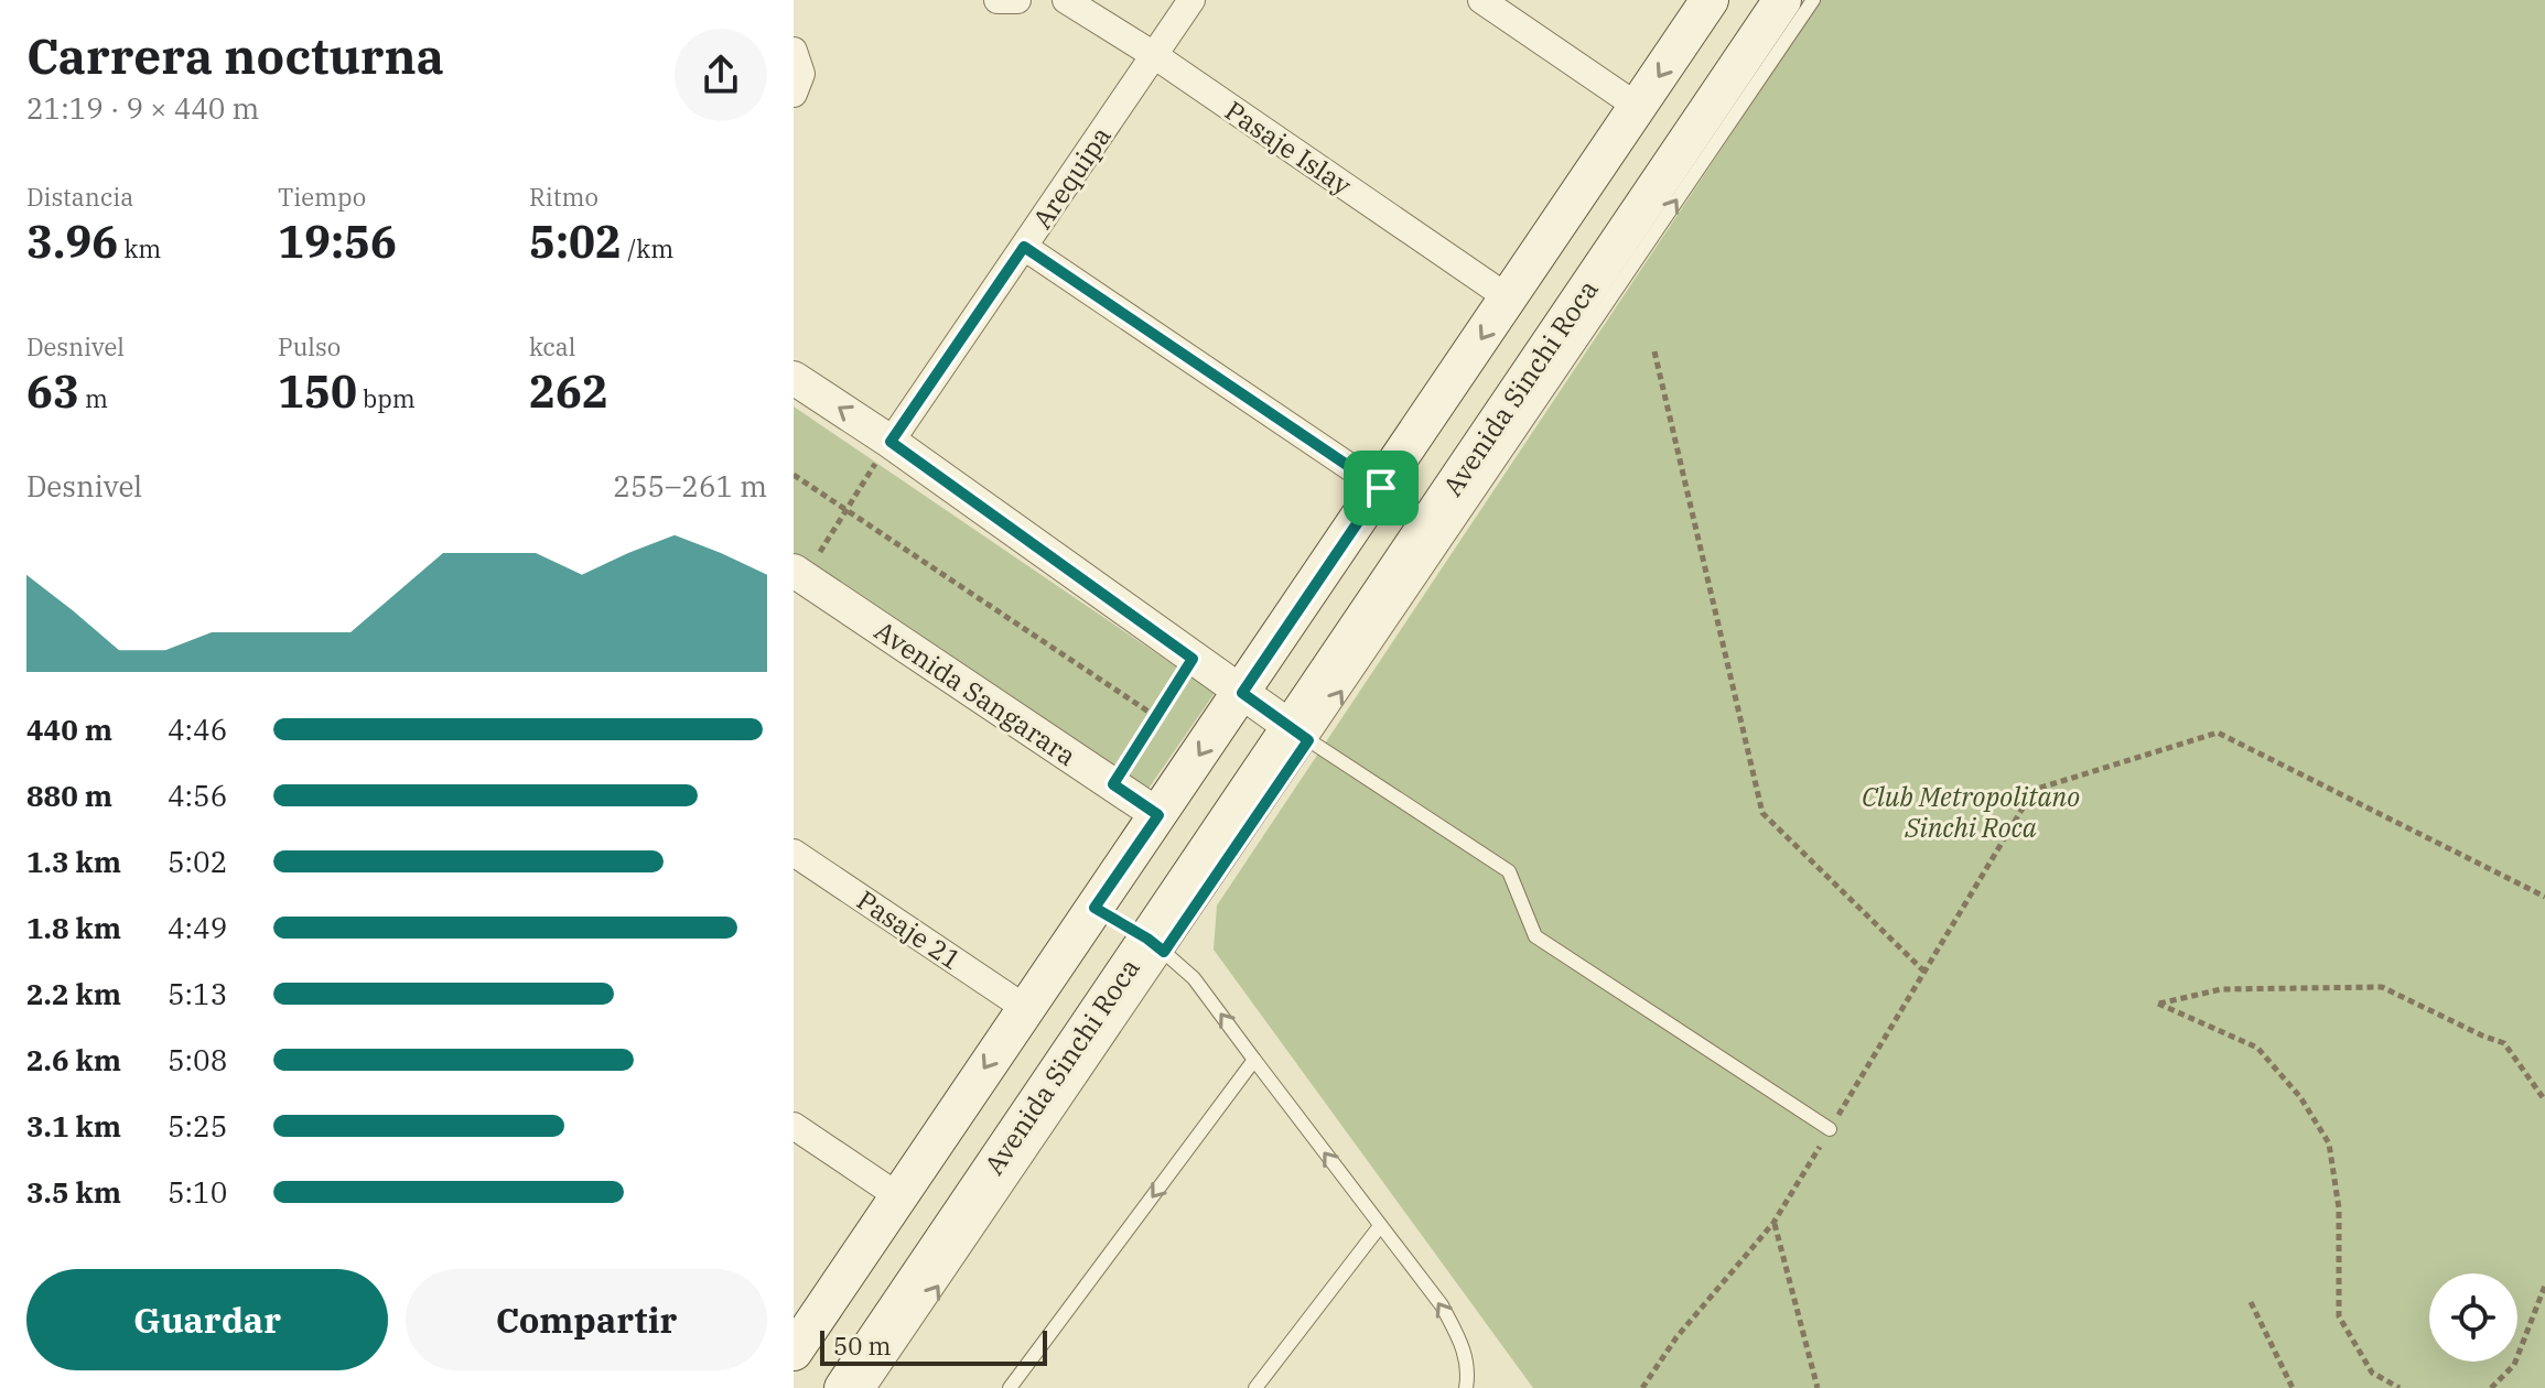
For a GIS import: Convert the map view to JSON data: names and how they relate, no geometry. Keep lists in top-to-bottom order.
{
  "streets": {
    "main road": ["Avenida Sinchi Roca"],
    "street": [
      "Pasaje Islay",
      "Arequipa",
      "Avenida Sangarara",
      "Pasaje 21"
    ]
  },
  "crossings": [
    ["Pasaje Islay", "Arequipa"]
  ],
  "parks": ["Club Metropolitano Sinchi Roca"],
  "scale_bar": "50 m",
  "page": {
    "heading": ["Carrera nocturna", "21:19 · 9 × 440 m"],
    "stats": [
      ["Distancia", "3.96 km"],
      ["Tiempo", "19:56"],
      ["Ritmo", "5:02 /km"],
      ["Desnivel", "63 m"],
      ["Pulso", "150 bpm"],
      ["kcal", "262"]
    ],
    "chart": ["Desnivel", "255–261 m"],
    "list": [
      {
        "name": "440 m",
        "note": "4:46"
      },
      {
        "name": "880 m",
        "note": "4:56"
      },
      {
        "name": "1.3 km",
        "note": "5:02"
      },
      {
        "name": "1.8 km",
        "note": "4:49"
      },
      {
        "name": "2.2 km",
        "note": "5:13"
      },
      {
        "name": "2.6 km",
        "note": "5:08"
      },
      {
        "name": "3.1 km",
        "note": "5:25"
      },
      {
        "name": "3.5 km",
        "note": "5:10"
      }
    ],
    "buttons": ["Guardar", "Compartir"],
    "scale": "50 m"
  }
}
